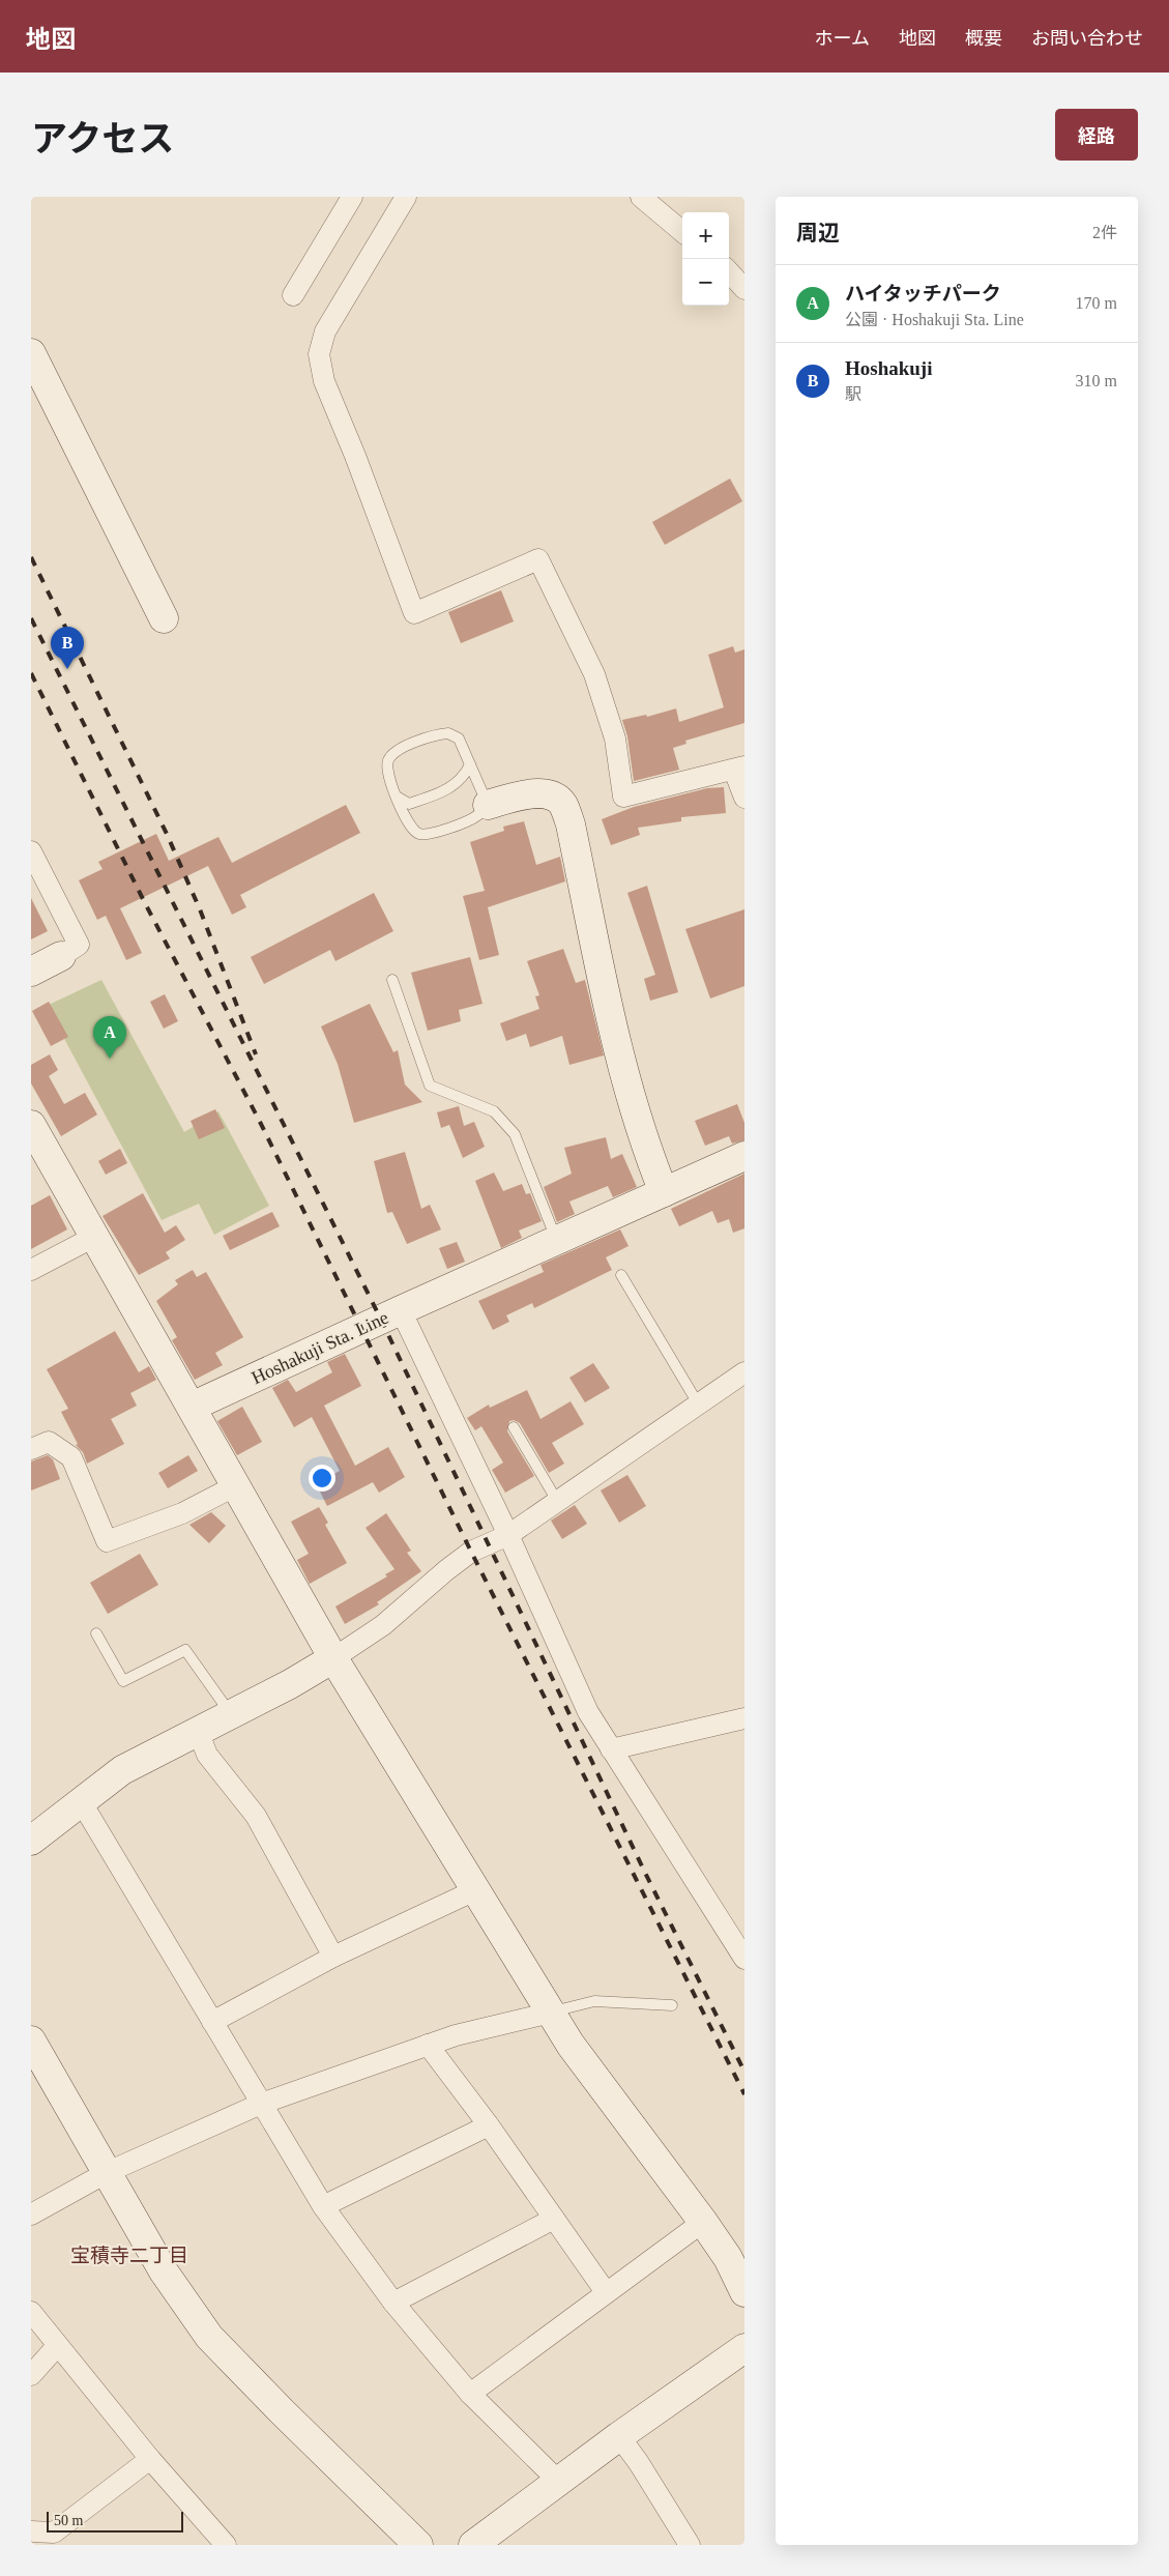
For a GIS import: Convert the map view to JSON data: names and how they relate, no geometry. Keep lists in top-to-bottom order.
{
  "streets": {
    "street": ["Hoshakuji Sta. Line"]
  },
  "districts": ["宝積寺二丁目"],
  "scale_bar": "50 m",
  "page": {
    "header": "地図",
    "nav": [
      "ホーム",
      "地図",
      "概要",
      "お問い合わせ"
    ],
    "title": "アクセス",
    "buttons": "経路",
    "heading": ["周辺", "2件"],
    "map_buttons": ["+", "−"],
    "list": [
      {
        "mark": "A",
        "name": "ハイタッチパーク",
        "note": "公園 · Hoshakuji Sta. Line",
        "value": "170 m"
      },
      {
        "mark": "B",
        "name": "Hoshakuji",
        "note": "駅",
        "value": "310 m"
      }
    ],
    "pins": ["B", "A"],
    "scale": "50 m"
  }
}
